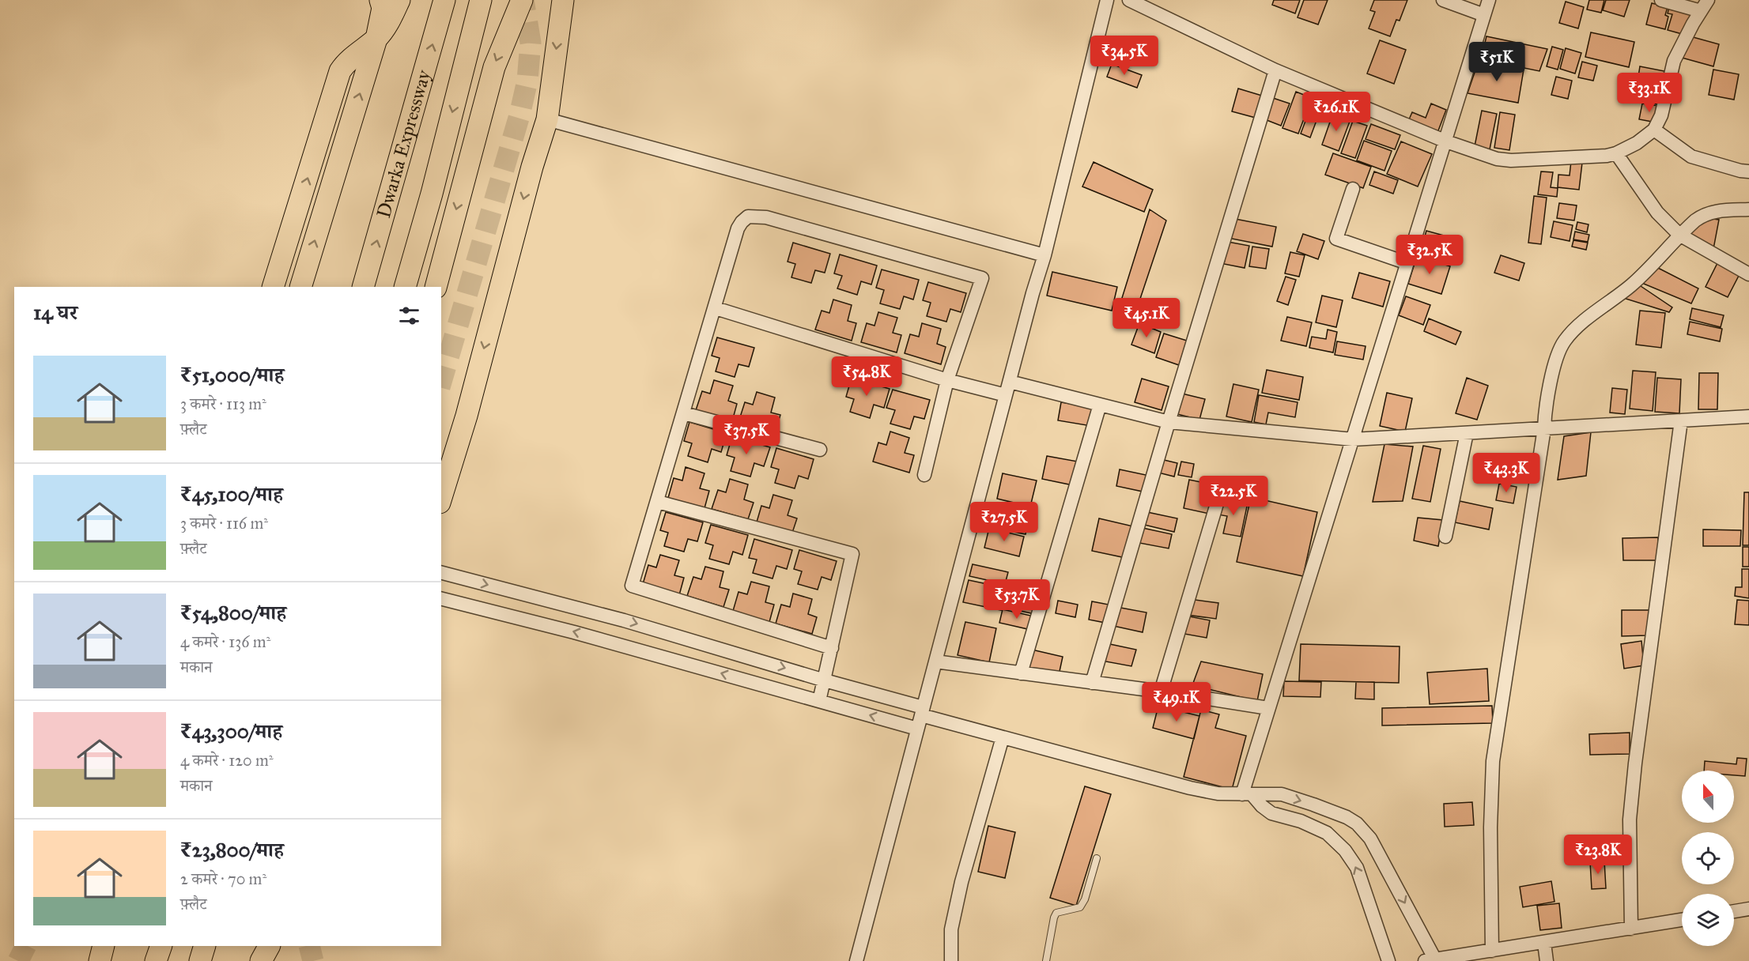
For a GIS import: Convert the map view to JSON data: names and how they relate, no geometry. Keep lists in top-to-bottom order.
{
  "streets": {
    "highway": ["Dwarka Expressway"]
  },
  "north": "top",
  "page": {
    "price": [
      "₹34.5K",
      "₹51K",
      "₹33.1K",
      "₹26.1K",
      "₹32.5K",
      "₹45.1K",
      "₹54.8K",
      "₹37.5K",
      "₹43.3K",
      "₹22.5K",
      "₹27.5K",
      "₹53.7K",
      "₹49.1K",
      "₹23.8K"
    ],
    "heading": "14 घर",
    "list": [
      {
        "name": "₹51,000/माह",
        "note": "3 कमरे · 113 m² · फ़्लैट"
      },
      {
        "name": "₹45,100/माह",
        "note": "3 कमरे · 116 m² · फ़्लैट"
      },
      {
        "name": "₹54,800/माह",
        "note": "4 कमरे · 136 m² · मकान"
      },
      {
        "name": "₹43,300/माह",
        "note": "4 कमरे · 120 m² · मकान"
      },
      {
        "name": "₹23,800/माह",
        "note": "2 कमरे · 70 m² · फ़्लैट"
      }
    ]
  }
}
